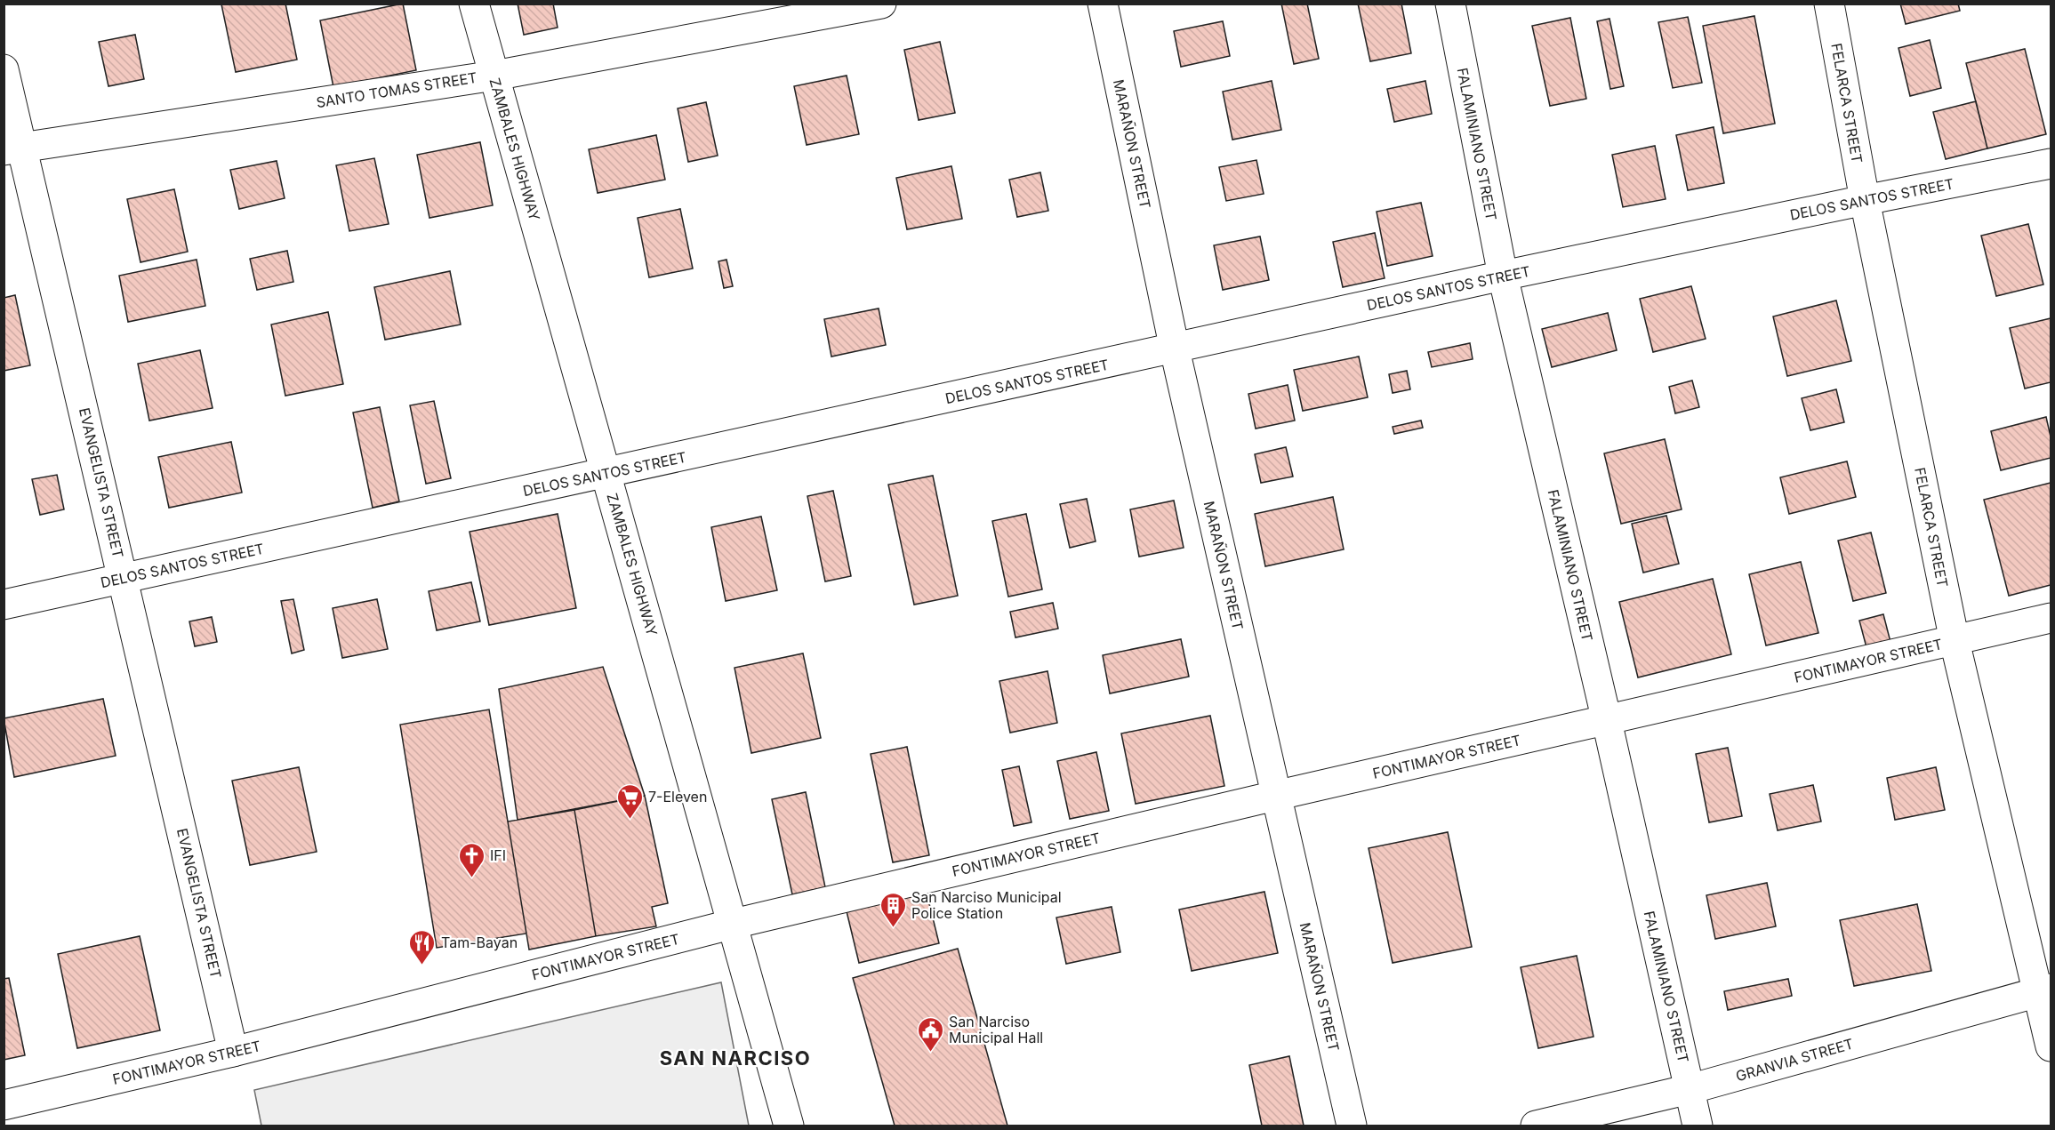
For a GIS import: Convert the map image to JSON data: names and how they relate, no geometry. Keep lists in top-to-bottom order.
{
  "streets": {
    "street": [
      "SANTO TOMAS STREET",
      "FELARCA STREET",
      "MARAÑON STREET",
      "FALAMINIANO STREET",
      "ZAMBALES HIGHWAY",
      "DELOS SANTOS STREET",
      "EVANGELISTA STREET",
      "FONTIMAYOR STREET",
      "GRANVIA STREET"
    ]
  },
  "crossings": [
    ["SANTO TOMAS STREET", "ZAMBALES HIGHWAY"],
    ["SANTO TOMAS STREET", "EVANGELISTA STREET"],
    ["FELARCA STREET", "DELOS SANTOS STREET"],
    ["FELARCA STREET", "FONTIMAYOR STREET"],
    ["FELARCA STREET", "GRANVIA STREET"],
    ["MARAÑON STREET", "DELOS SANTOS STREET"],
    ["MARAÑON STREET", "FONTIMAYOR STREET"],
    ["FALAMINIANO STREET", "DELOS SANTOS STREET"],
    ["FALAMINIANO STREET", "FONTIMAYOR STREET"],
    ["FALAMINIANO STREET", "GRANVIA STREET"],
    ["ZAMBALES HIGHWAY", "DELOS SANTOS STREET"],
    ["ZAMBALES HIGHWAY", "FONTIMAYOR STREET"],
    ["DELOS SANTOS STREET", "EVANGELISTA STREET"],
    ["EVANGELISTA STREET", "FONTIMAYOR STREET"]
  ],
  "districts": ["SAN NARCISO"],
  "places": {
    "supermarket": ["7-Eleven"],
    "church": ["IFI"],
    "building": ["San Narciso Municipal Police Station"],
    "restaurant": ["Tam-Bayan"],
    "public building": ["San Narciso Municipal Hall"]
  }
}
